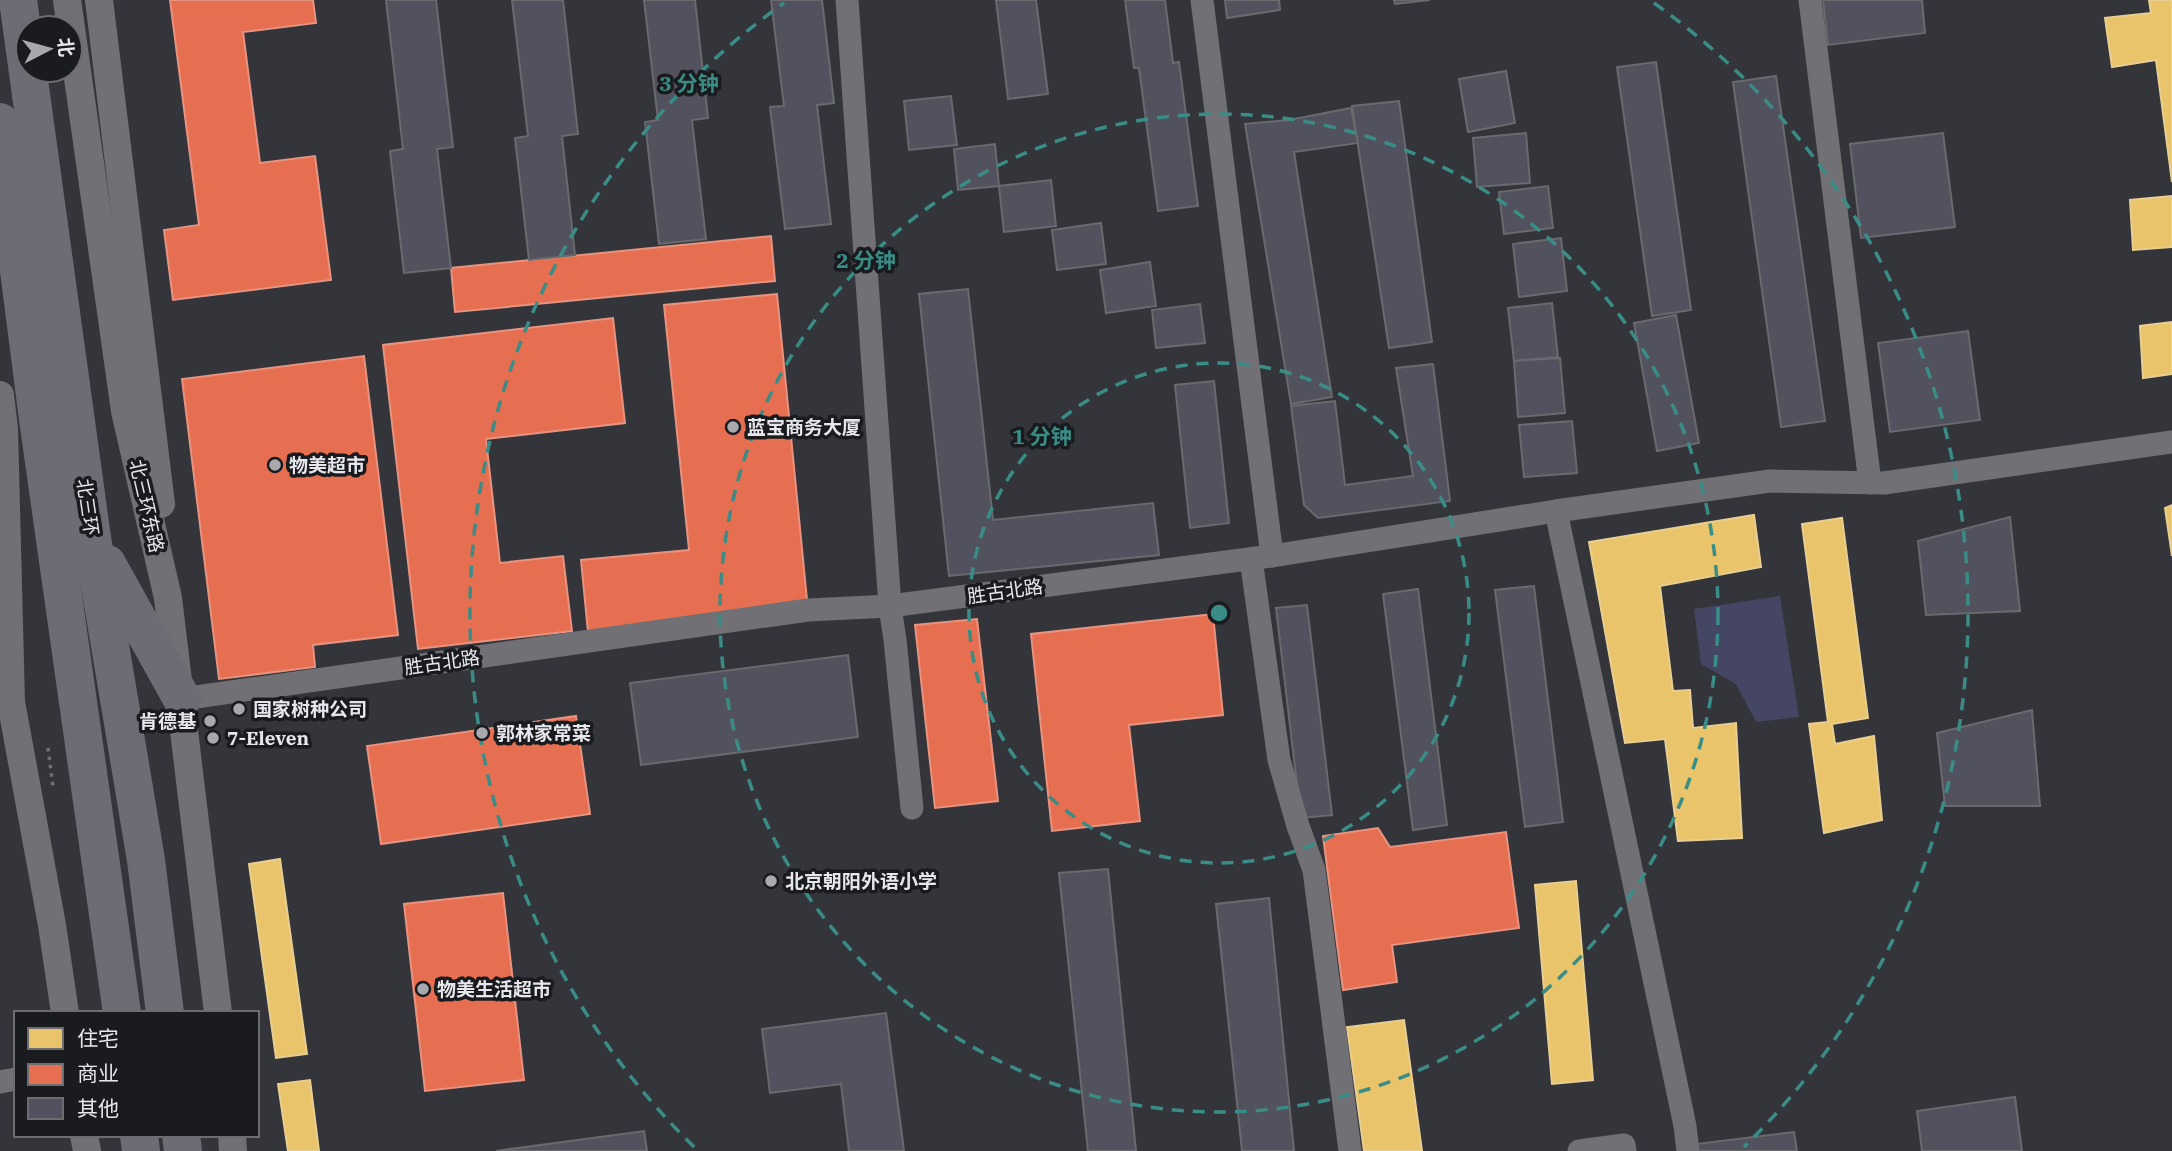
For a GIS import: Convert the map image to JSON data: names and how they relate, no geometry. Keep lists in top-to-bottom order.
{
  "streets": {
    "highway": ["北三环"],
    "street": ["北三环东路", "胜古北路"]
  },
  "crossings": [
    ["北三环东路", "胜古北路"]
  ],
  "places": [
    "蓝宝商务大厦",
    "物美超市",
    "国家树种公司",
    "肯德基",
    "郭林家常菜",
    "7-Eleven",
    "北京朝阳外语小学",
    "物美生活超市"
  ],
  "legend": ["住宅", "商业", "其他"],
  "north": "right",
  "rings": ["3 分钟", "2 分钟", "1 分钟"]
}
